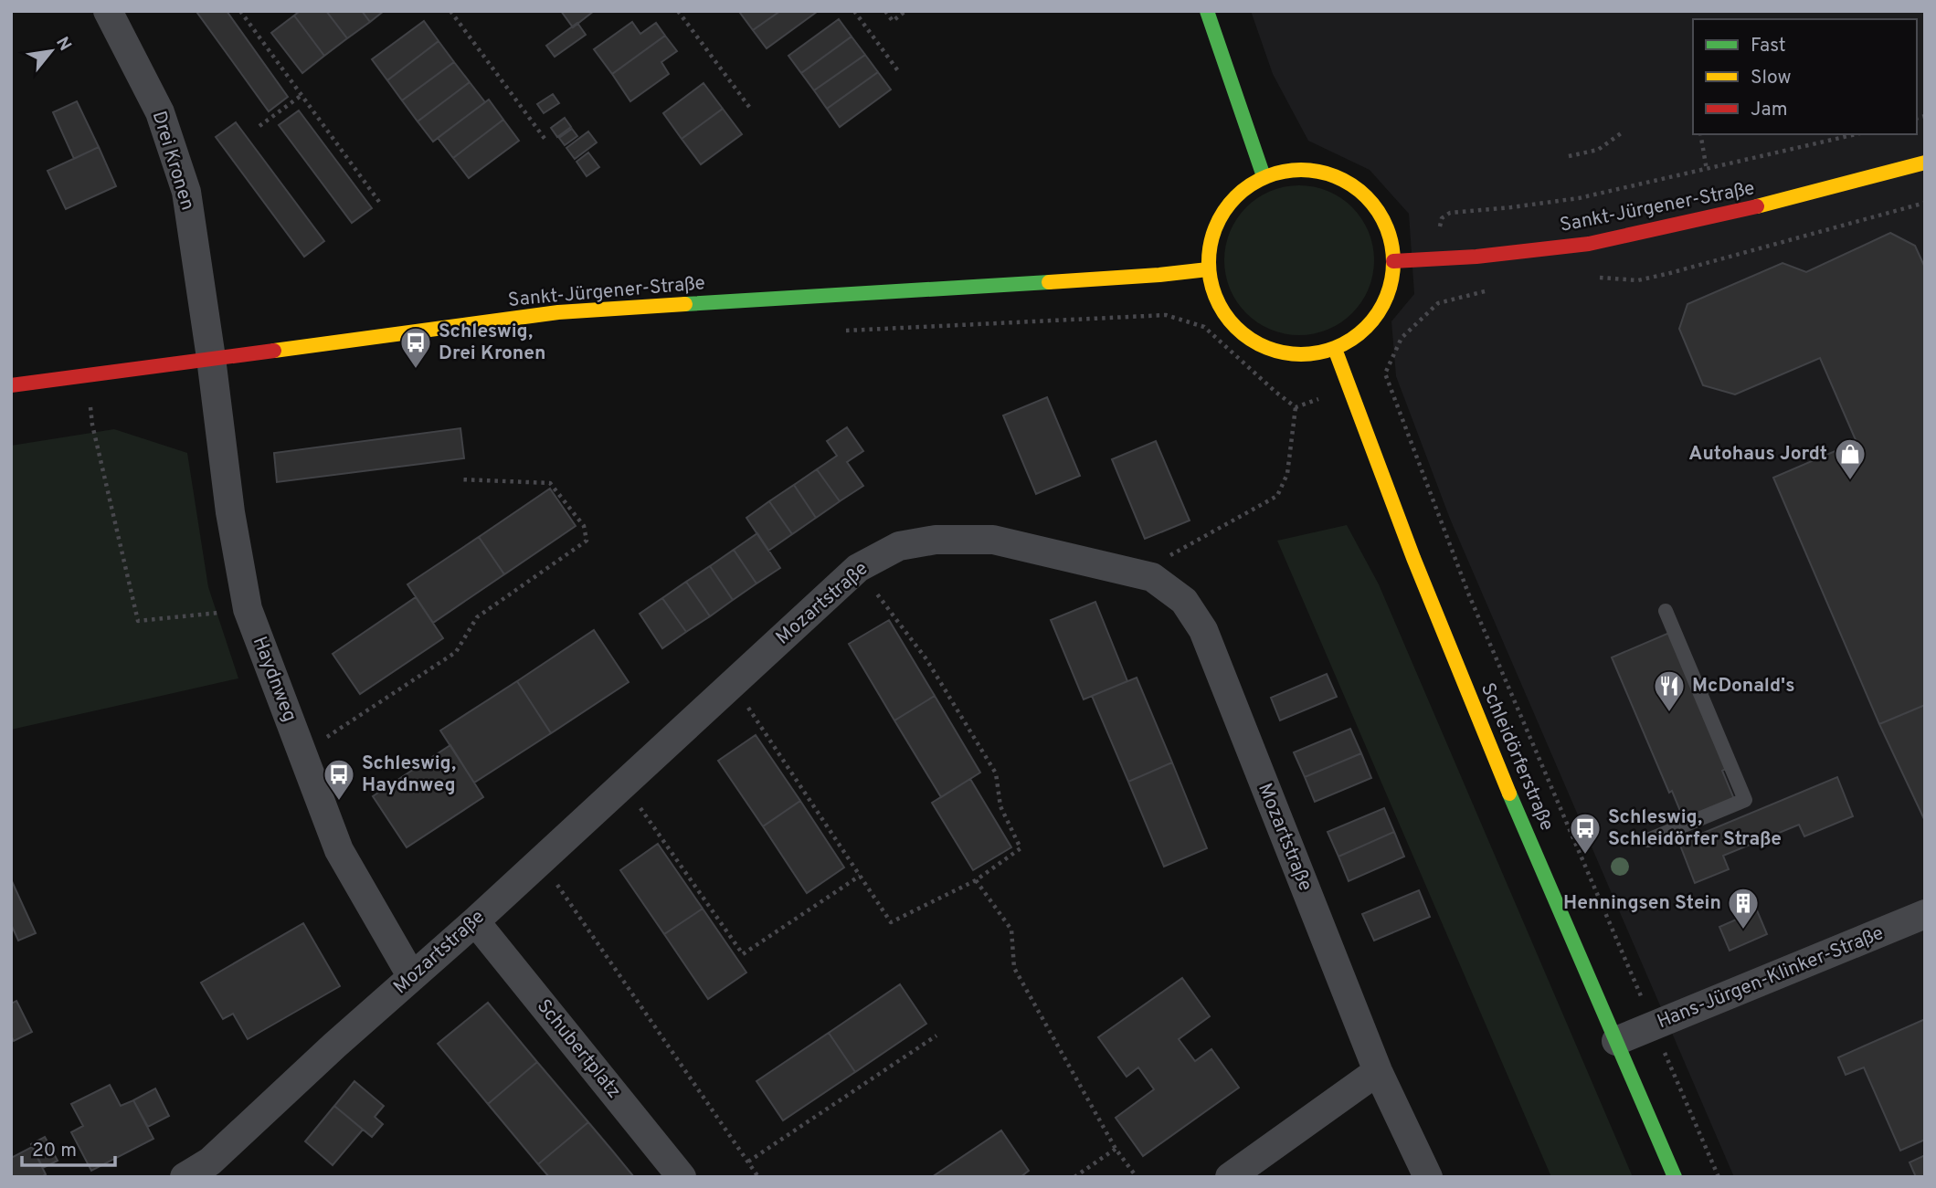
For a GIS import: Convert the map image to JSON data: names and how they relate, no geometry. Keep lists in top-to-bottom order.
{
  "streets": {
    "street": [
      "Drei Kronen",
      "Sankt-Jürgener-Straße",
      "Mozartstraße",
      "Haydnweg",
      "Schleidörferstraße",
      "Hans-Jürgen-Klinker-Straße",
      "Schubertplatz"
    ]
  },
  "crossings": [
    ["Drei Kronen", "Sankt-Jürgener-Straße"],
    ["Drei Kronen", "Haydnweg"],
    ["Sankt-Jürgener-Straße", "Haydnweg"],
    ["Sankt-Jürgener-Straße", "Schleidörferstraße"],
    ["Mozartstraße", "Haydnweg"],
    ["Mozartstraße", "Schubertplatz"],
    ["Schleidörferstraße", "Hans-Jürgen-Klinker-Straße"]
  ],
  "places": {
    "bus stop": ["Schleswig, Drei Kronen", "Schleswig, Haydnweg", "Schleswig, Schleidörfer Straße"],
    "shop": ["Autohaus Jordt"],
    "restaurant": ["McDonald's"],
    "building": ["Henningsen Stein"]
  },
  "legend": ["Fast", "Slow", "Jam"],
  "scale_bar": "20 m",
  "north": "top right"
}
